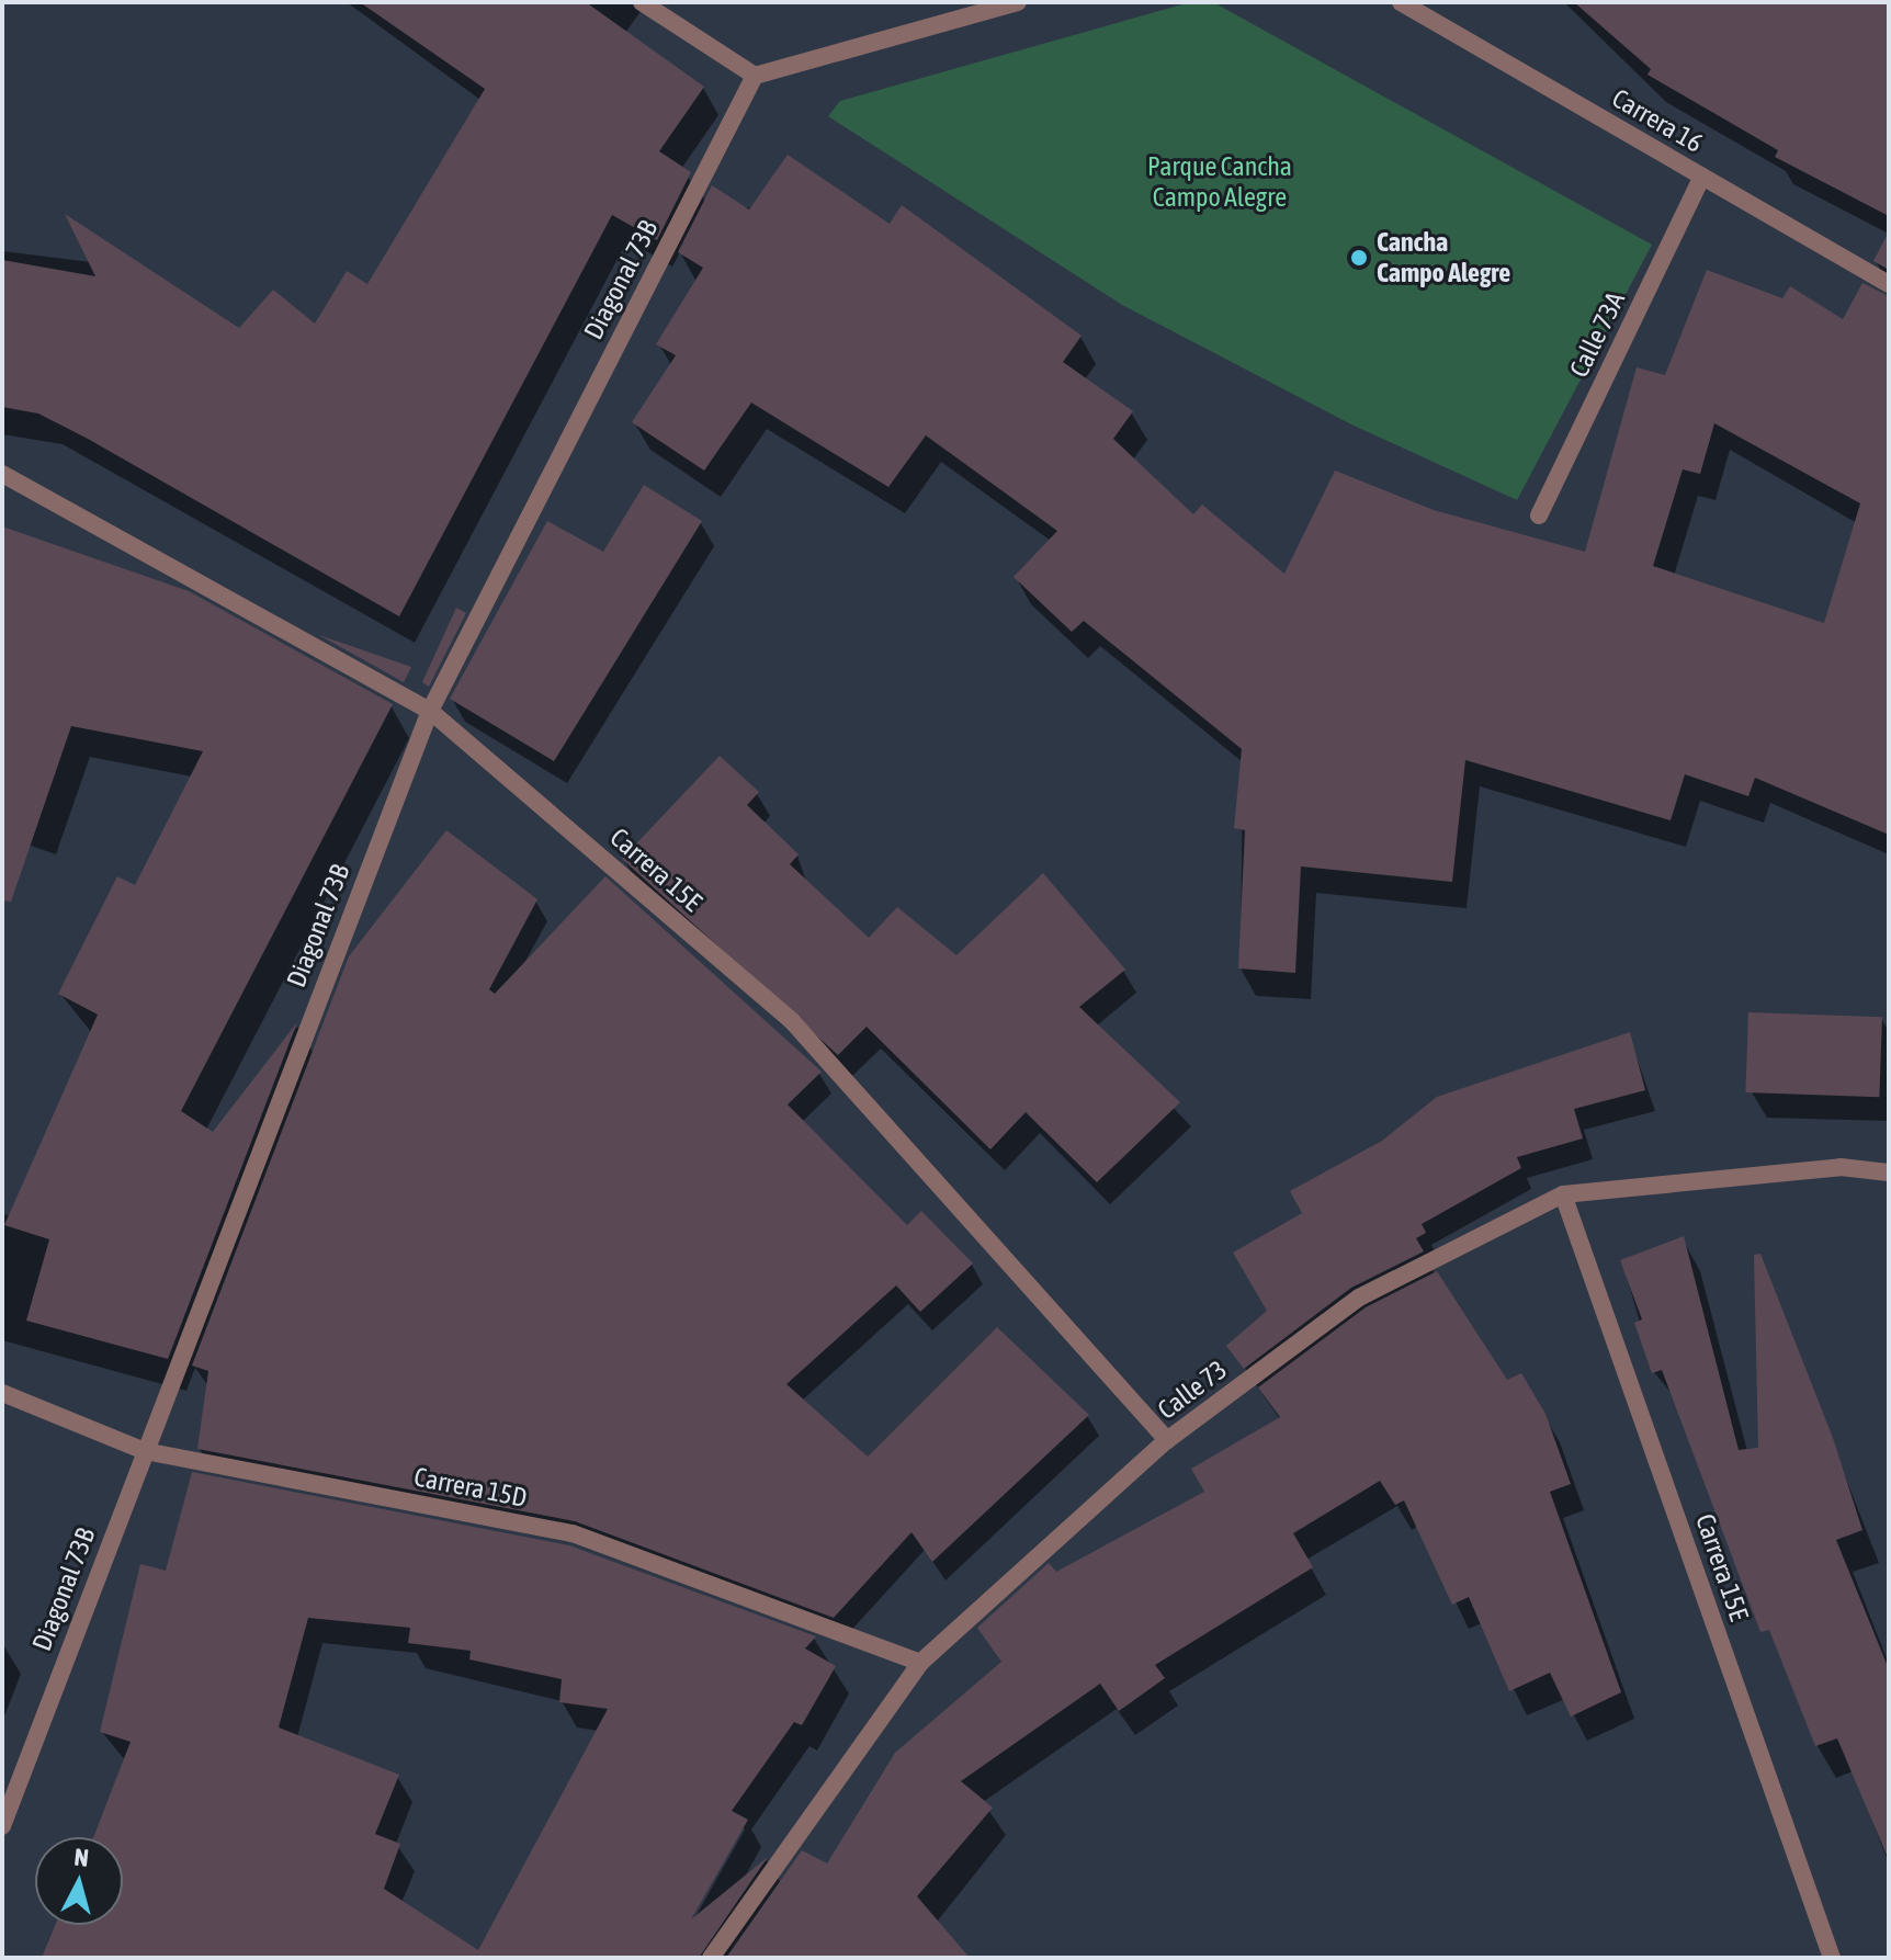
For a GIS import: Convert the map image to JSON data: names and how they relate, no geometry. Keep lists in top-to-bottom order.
{
  "streets": {
    "street": [
      "Carrera 16",
      "Diagonal 73B",
      "Calle 73A",
      "Carrera 15E",
      "Calle 73",
      "Carrera 15D"
    ]
  },
  "crossings": [
    ["Carrera 16", "Calle 73A"],
    ["Diagonal 73B", "Carrera 15E"],
    ["Diagonal 73B", "Carrera 15D"],
    ["Carrera 15E", "Calle 73"],
    ["Calle 73", "Carrera 15D"]
  ],
  "parks": ["Parque Cancha Campo Alegre"],
  "places": ["Cancha Campo Alegre"],
  "north": "top"
}
